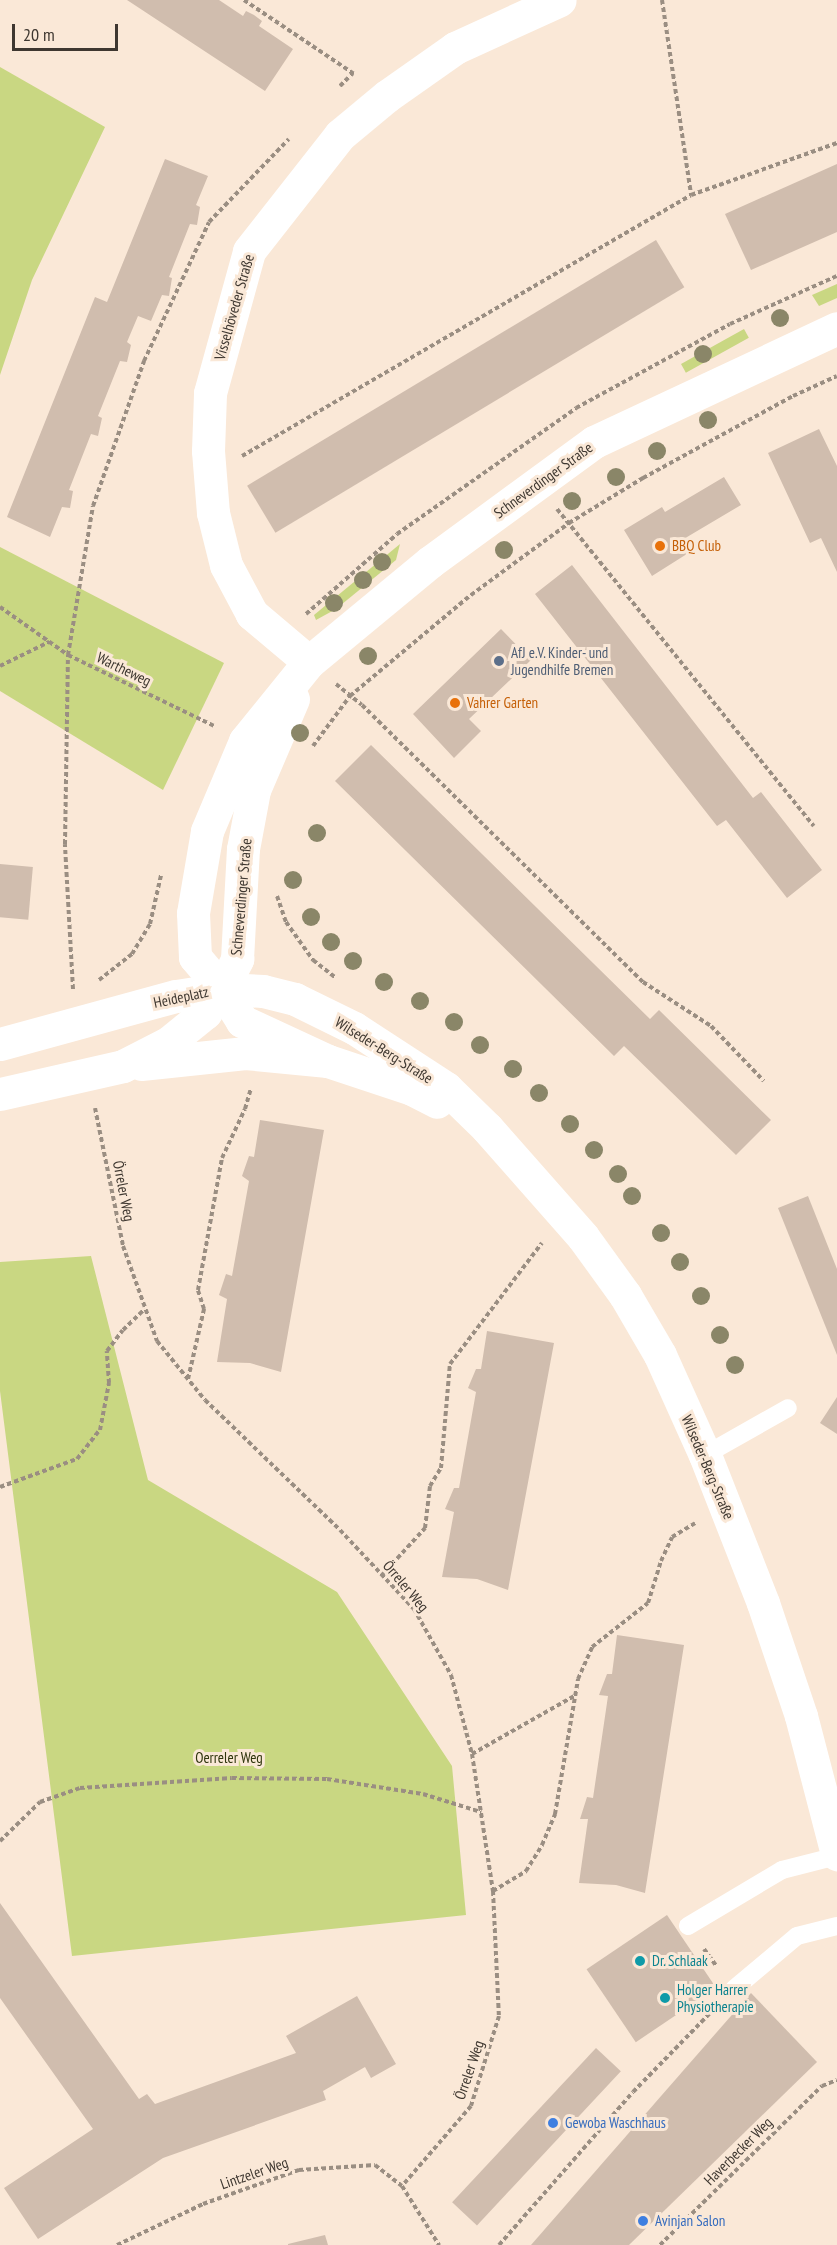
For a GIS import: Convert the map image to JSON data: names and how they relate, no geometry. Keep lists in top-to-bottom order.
{
  "streets": {
    "street": [
      "Visselhöveder Straße",
      "Schneverdinger Straße",
      "Heideplatz",
      "Wilseder-Berg-Straße"
    ],
    "path": [
      "Wartheweg",
      "Örreler Weg",
      "Haverbecker Weg",
      "Lintzeler Weg"
    ]
  },
  "crossings": [
    ["Visselhöveder Straße", "Schneverdinger Straße"],
    ["Schneverdinger Straße", "Wartheweg"],
    ["Schneverdinger Straße", "Heideplatz"],
    ["Schneverdinger Straße", "Wilseder-Berg-Straße"],
    ["Heideplatz", "Wilseder-Berg-Straße"],
    ["Örreler Weg", "Lintzeler Weg"]
  ],
  "parks": ["Oerreler Weg"],
  "places": [
    "BBQ Club",
    "AfJ e.V. Kinder- und Jugendhilfe Bremen",
    "Vahrer Garten",
    "Dr. Schlaak",
    "Holger Harrer Physiotherapie",
    "Gewoba Waschhaus",
    "Avinjan Salon"
  ],
  "scale_bar": "20 m"
}
